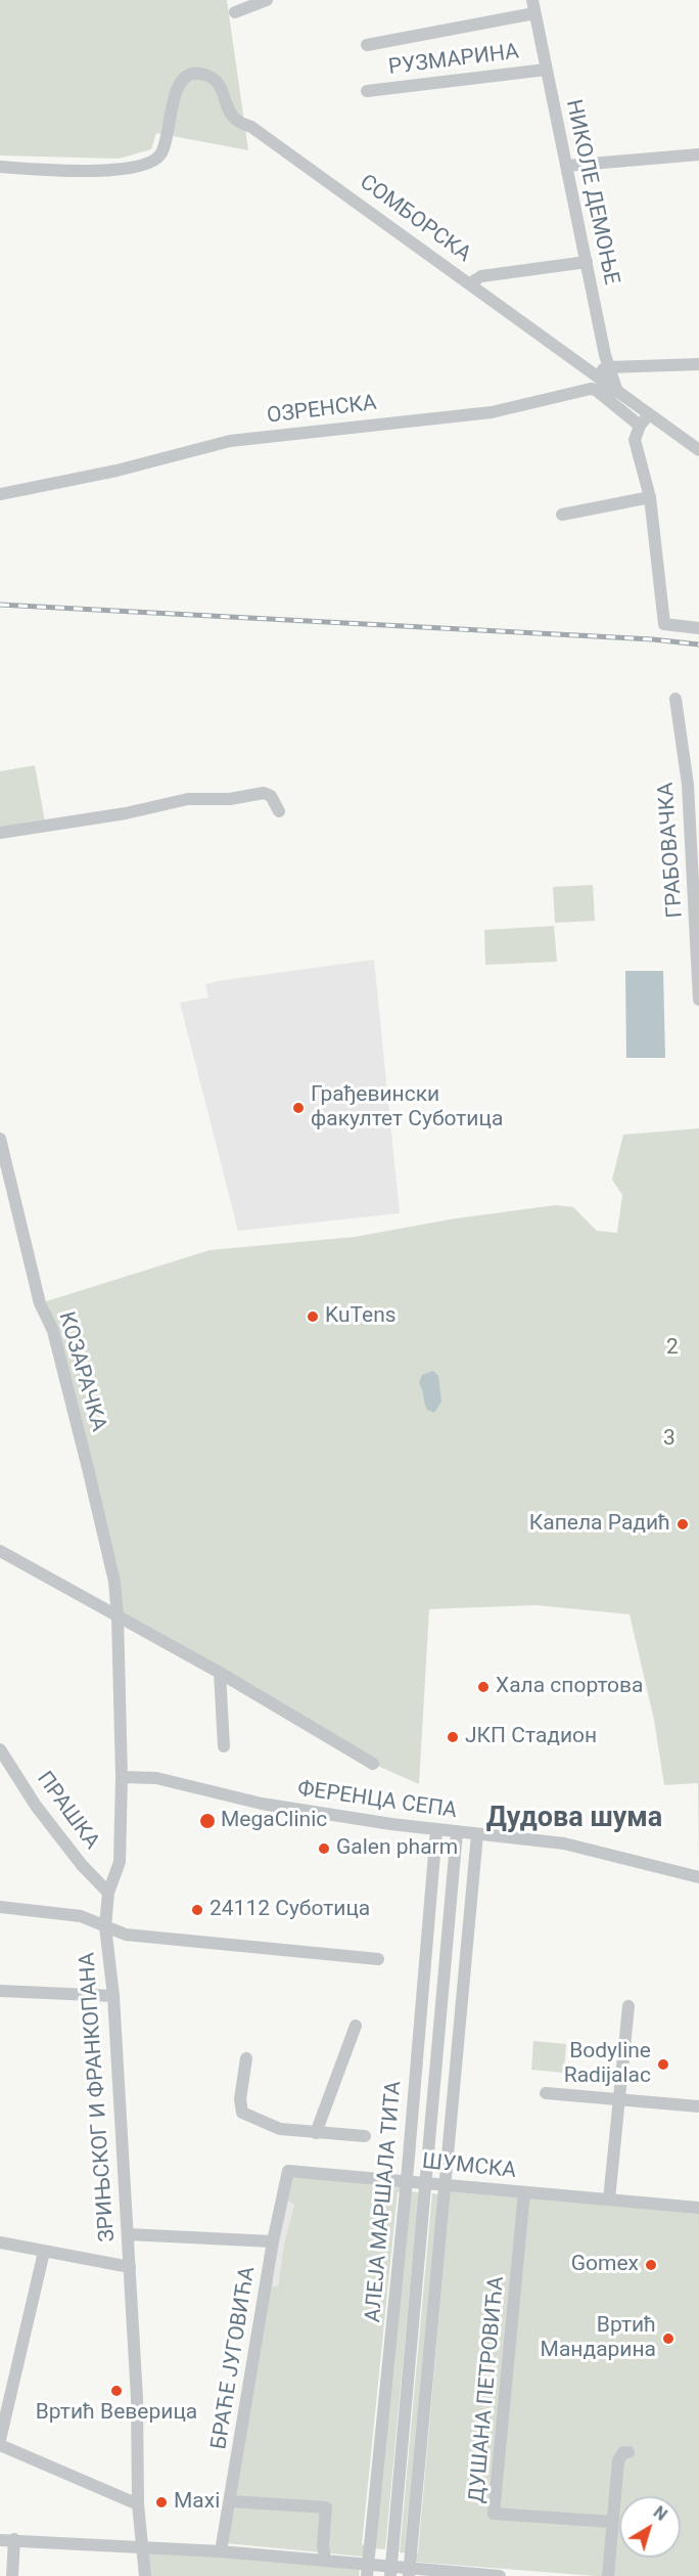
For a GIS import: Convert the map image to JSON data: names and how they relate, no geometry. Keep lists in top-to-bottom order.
{
  "streets": {
    "street": [
      "РУЗМАРИНА",
      "НИКОЛЕ ДЕМОЊЕ",
      "СОМБОРСКА",
      "ОЗРЕНСКА",
      "ГРАБОВАЧКА",
      "КОЗАРАЧКА",
      "ФЕРЕНЦА СЕПА",
      "ПРАШКА",
      "ЗРИЊСКОГ И ФРАНКОПАНА",
      "ШУМСКА",
      "АЛЕЈА МАРШАЛА ТИТА",
      "БРАЋЕ ЈУГОВИЋА",
      "ДУШАНА ПЕТРОВИЋА"
    ]
  },
  "crossings": [
    ["РУЗМАРИНА", "НИКОЛЕ ДЕМОЊЕ"],
    ["НИКОЛЕ ДЕМОЊЕ", "СОМБОРСКА"],
    ["КОЗАРАЧКА", "ФЕРЕНЦА СЕПА"],
    ["КОЗАРАЧКА", "ЗРИЊСКОГ И ФРАНКОПАНА"],
    ["ФЕРЕНЦА СЕПА", "ЗРИЊСКОГ И ФРАНКОПАНА"],
    ["ФЕРЕНЦА СЕПА", "АЛЕЈА МАРШАЛА ТИТА"],
    ["ПРАШКА", "ЗРИЊСКОГ И ФРАНКОПАНА"],
    ["ШУМСКА", "АЛЕЈА МАРШАЛА ТИТА"],
    ["ШУМСКА", "БРАЋЕ ЈУГОВИЋА"],
    ["ШУМСКА", "ДУШАНА ПЕТРОВИЋА"]
  ],
  "districts": ["Дудова шума"],
  "parks": ["2", "3"],
  "places": [
    "Грађевински факултет Суботица",
    "KuTens",
    "Капела Радић",
    "Хала спортова",
    "ЈКП Стадион",
    "MegaClinic",
    "Galen pharm",
    "24112 Суботица",
    "Bodyline Radijalac",
    "Gomex",
    "Вртић Мандарина",
    "Вртић Веверица",
    "Maxi"
  ],
  "north": "top right"
}
